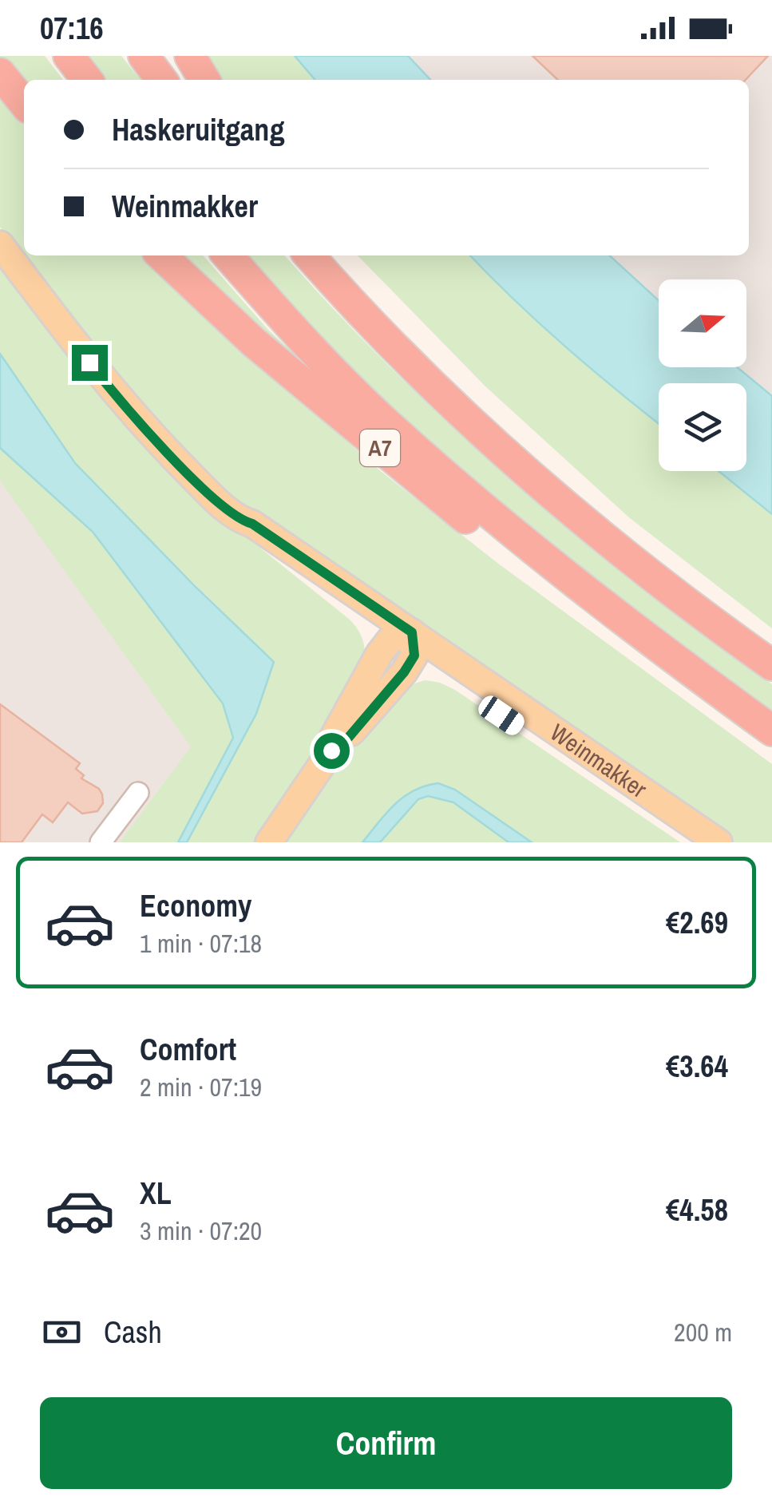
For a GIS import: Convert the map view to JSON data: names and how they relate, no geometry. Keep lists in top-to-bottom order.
{
  "streets": {
    "highway": ["A7"],
    "main road": ["Weinmakker"]
  },
  "north": "right",
  "page": {
    "status": "07:16",
    "banner": ["Haskeruitgang", "Weinmakker"],
    "list": [
      {
        "name": "Economy",
        "note": "1 min · 07:18",
        "value": "€2.69"
      },
      {
        "name": "Comfort",
        "note": "2 min · 07:19",
        "value": "€3.64"
      },
      {
        "name": "XL",
        "note": "3 min · 07:20",
        "value": "€4.58"
      }
    ],
    "pay": ["Cash", "200 m"],
    "buttons": "Confirm"
  }
}
